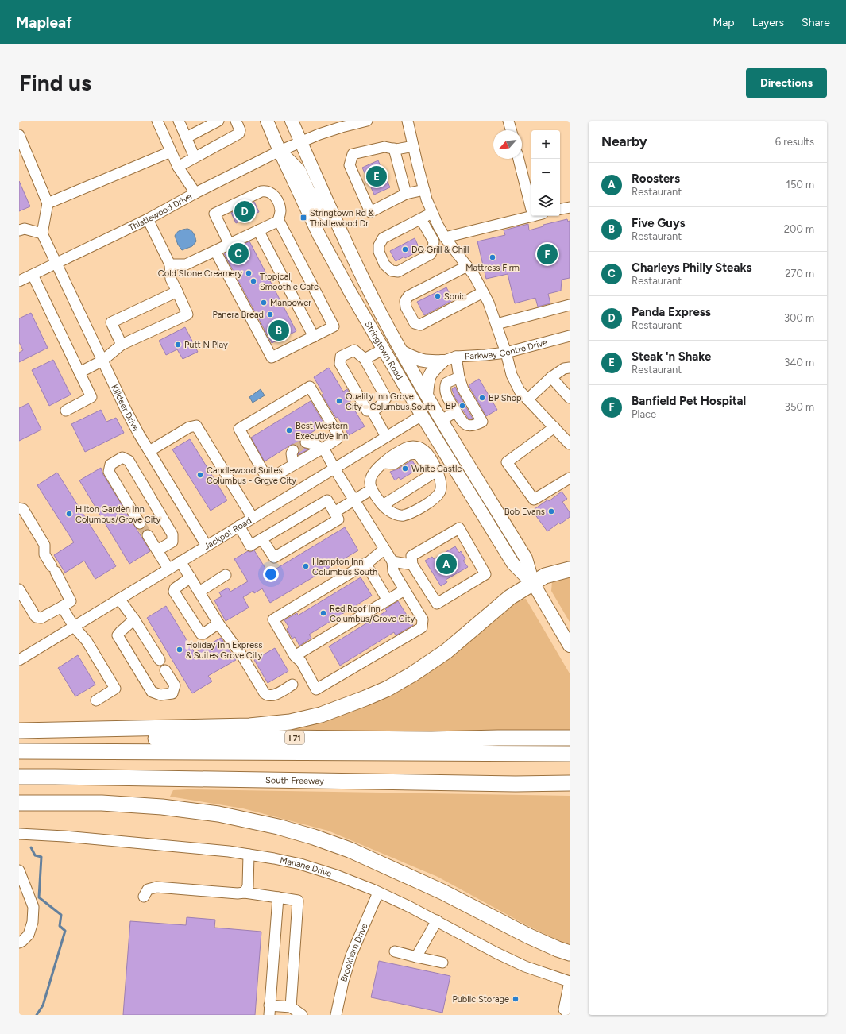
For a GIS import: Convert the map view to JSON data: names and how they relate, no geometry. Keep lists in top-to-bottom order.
{
  "streets": {
    "highway": ["I 71", "South Freeway"],
    "main road": ["Stringtown Road"],
    "street": [
      "Thistlewood Drive",
      "Parkway Centre Drive",
      "Killdeer Drive",
      "Jackpot Road",
      "Marlane Drive",
      "Brookham Drive"
    ]
  },
  "crossings": [
    ["Thistlewood Drive", "Stringtown Road"],
    ["Thistlewood Drive", "Killdeer Drive"],
    ["Stringtown Road", "Jackpot Road"],
    ["Killdeer Drive", "Jackpot Road"],
    ["Marlane Drive", "Brookham Drive"]
  ],
  "places": {
    "transit": ["Stringtown Rd & Thistlewood Dr"],
    "other": [
      "DQ Grill & Chill",
      "Mattress Firm",
      "Cold Stone Creamery",
      "Tropical Smoothie Cafe",
      "Sonic",
      "Manpower",
      "Panera Bread",
      "Putt N Play",
      "BP Shop",
      "Quality Inn Grove City - Columbus South",
      "BP",
      "Best Western Executive Inn",
      "White Castle",
      "Candlewood Suites Columbus - Grove City",
      "Bob Evans",
      "Hilton Garden Inn Columbus/Grove City",
      "Hampton Inn Columbus South",
      "Red Roof Inn Columbus/Grove City",
      "Holiday Inn Express & Suites Grove City",
      "Public Storage"
    ]
  },
  "north": "bottom left",
  "page": {
    "header": "Mapleaf",
    "nav": ["Map", "Layers", "Share"],
    "buttons": "Directions",
    "title": "Find us",
    "heading": ["Nearby", "6 results"],
    "map_buttons": ["+", "−"],
    "list": [
      {
        "mark": "A",
        "name": "Roosters",
        "note": "Restaurant",
        "value": "150 m"
      },
      {
        "mark": "B",
        "name": "Five Guys",
        "note": "Restaurant",
        "value": "200 m"
      },
      {
        "mark": "C",
        "name": "Charleys Philly Steaks",
        "note": "Restaurant",
        "value": "270 m"
      },
      {
        "mark": "D",
        "name": "Panda Express",
        "note": "Restaurant",
        "value": "300 m"
      },
      {
        "mark": "E",
        "name": "Steak 'n Shake",
        "note": "Restaurant",
        "value": "340 m"
      },
      {
        "mark": "F",
        "name": "Banfield Pet Hospital",
        "note": "Place",
        "value": "350 m"
      }
    ],
    "pins": [
      "E",
      "D",
      "C",
      "F",
      "B",
      "A"
    ]
  }
}
